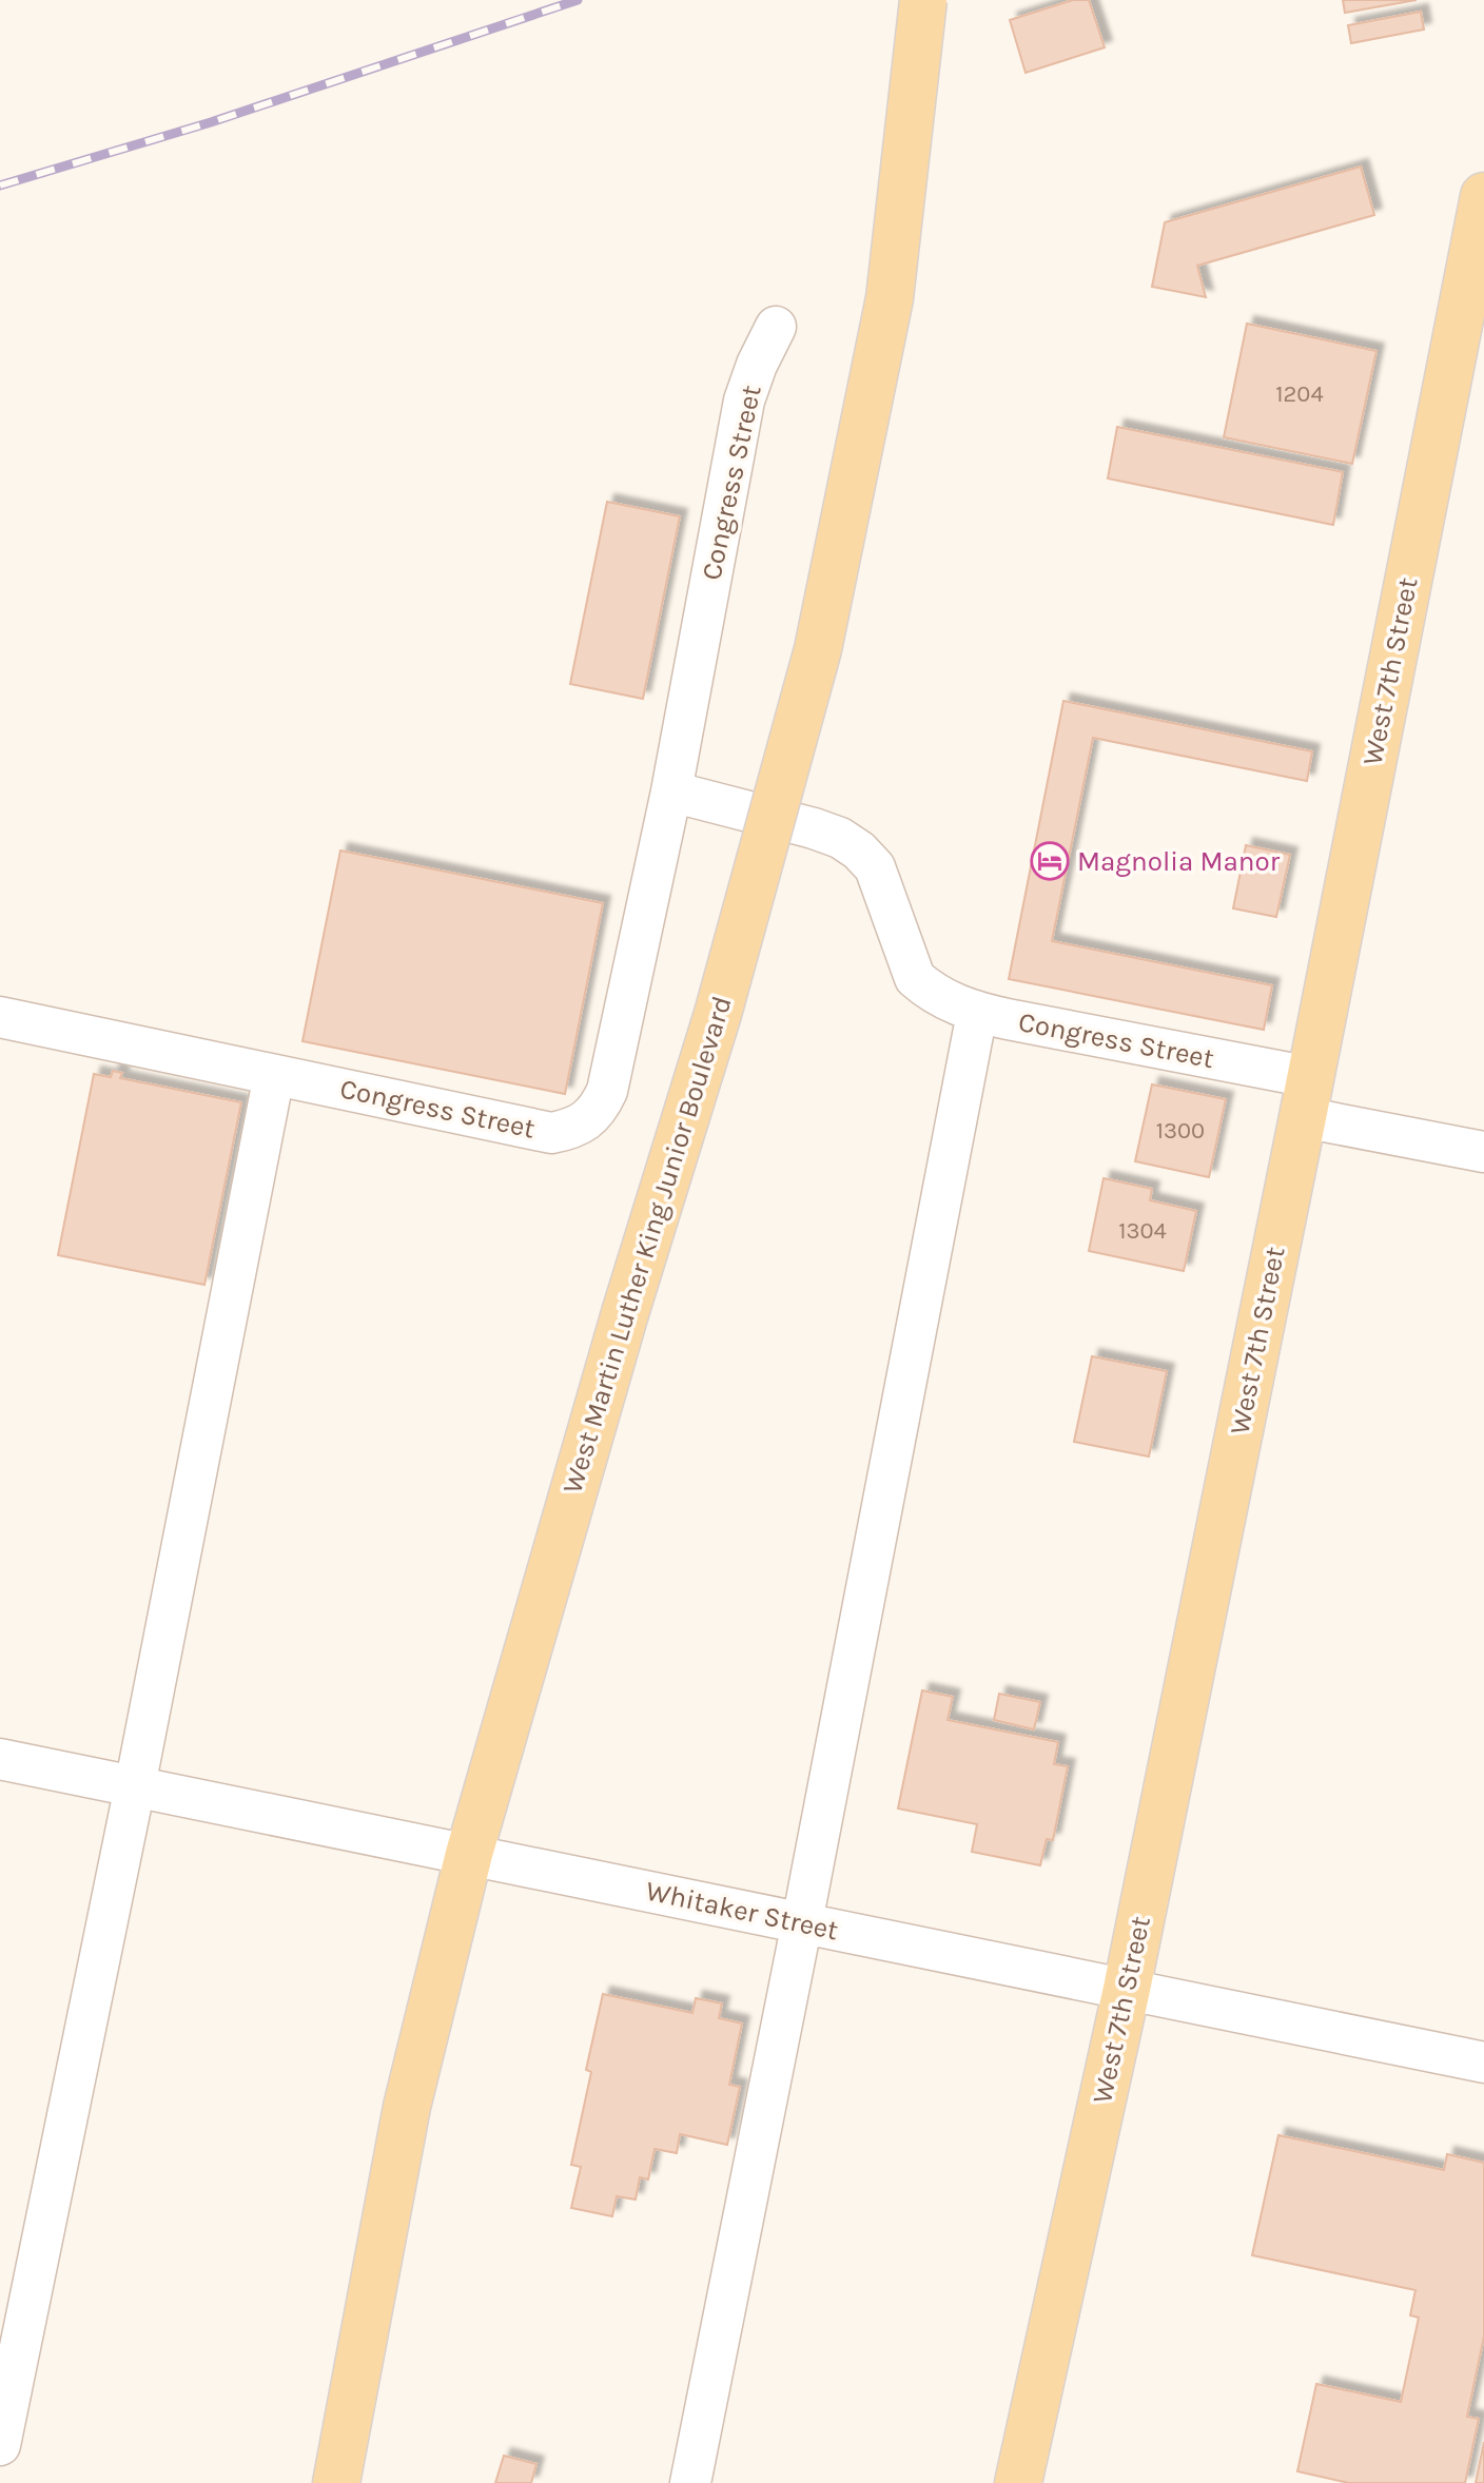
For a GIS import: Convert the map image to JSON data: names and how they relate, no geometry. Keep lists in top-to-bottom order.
{
  "streets": {
    "main road": ["West 7th Street", "West Martin Luther King Junior Boulevard"],
    "street": ["Congress Street", "Whitaker Street"]
  },
  "crossings": [
    ["Congress Street", "West 7th Street"],
    ["West 7th Street", "Whitaker Street"],
    ["West Martin Luther King Junior Boulevard", "Whitaker Street"]
  ],
  "places": {
    "hotel": ["Magnolia Manor"]
  },
  "house_numbers": ["1204", "1300", "1304"]
}
